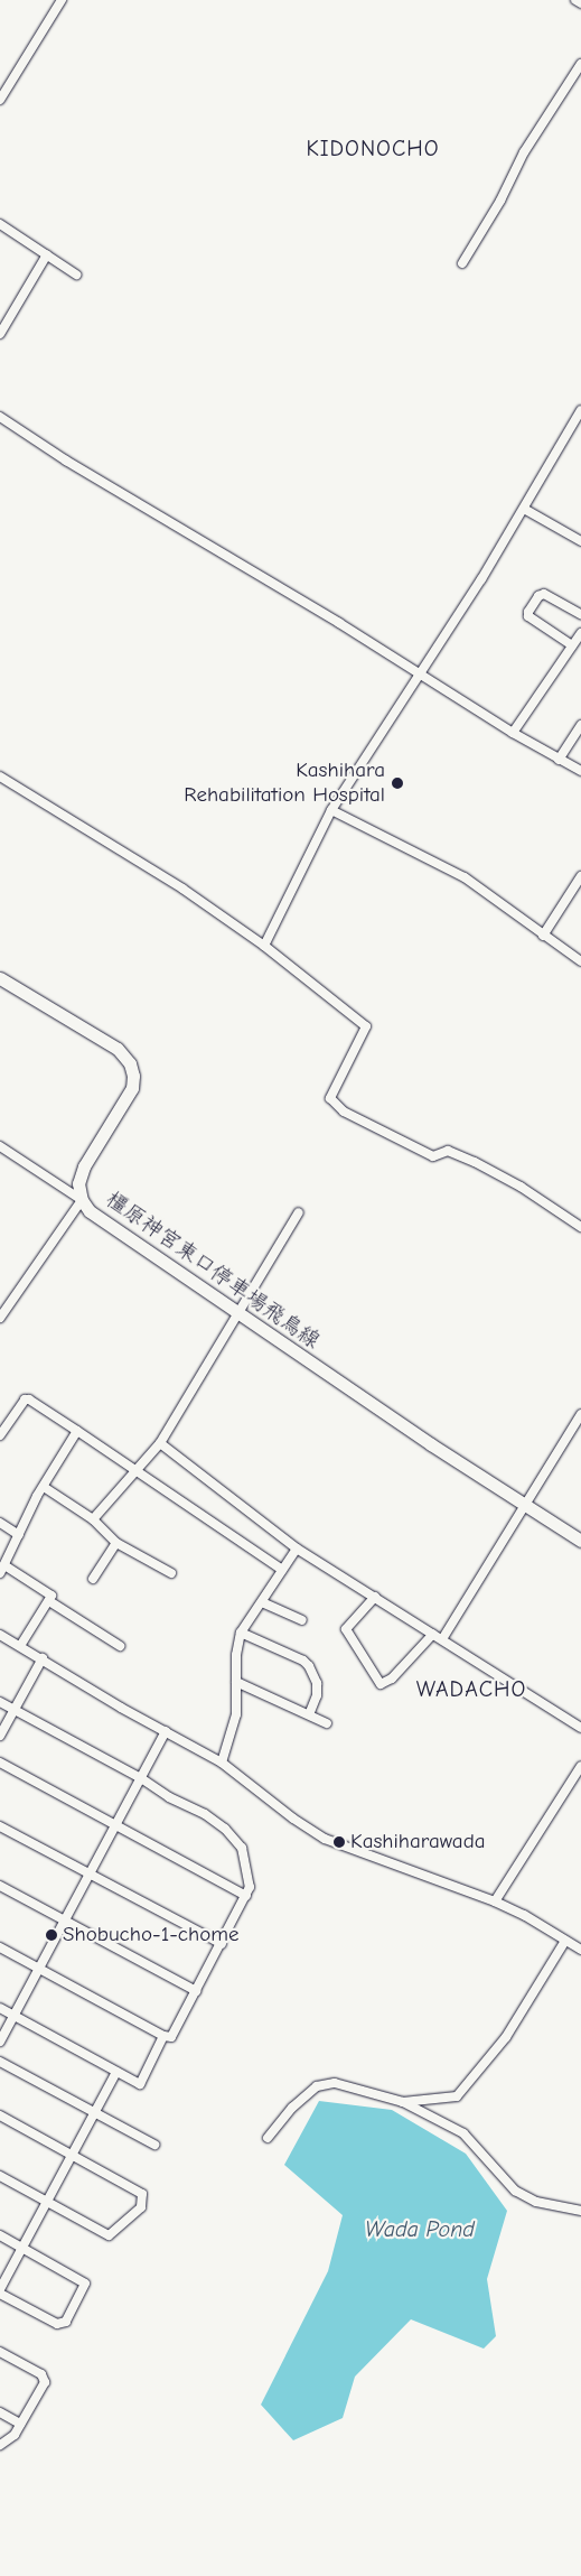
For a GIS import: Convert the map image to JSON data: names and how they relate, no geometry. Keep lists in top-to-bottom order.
{
  "streets": {
    "main road": ["橿原神宮東口停車場飛鳥線"]
  },
  "districts": ["KIDONOCHO", "WADACHO"],
  "water": ["Wada Pond"],
  "places": ["Kashihara Rehabilitation Hospital", "Kashiharawada", "Shobucho-1-chome"]
}
